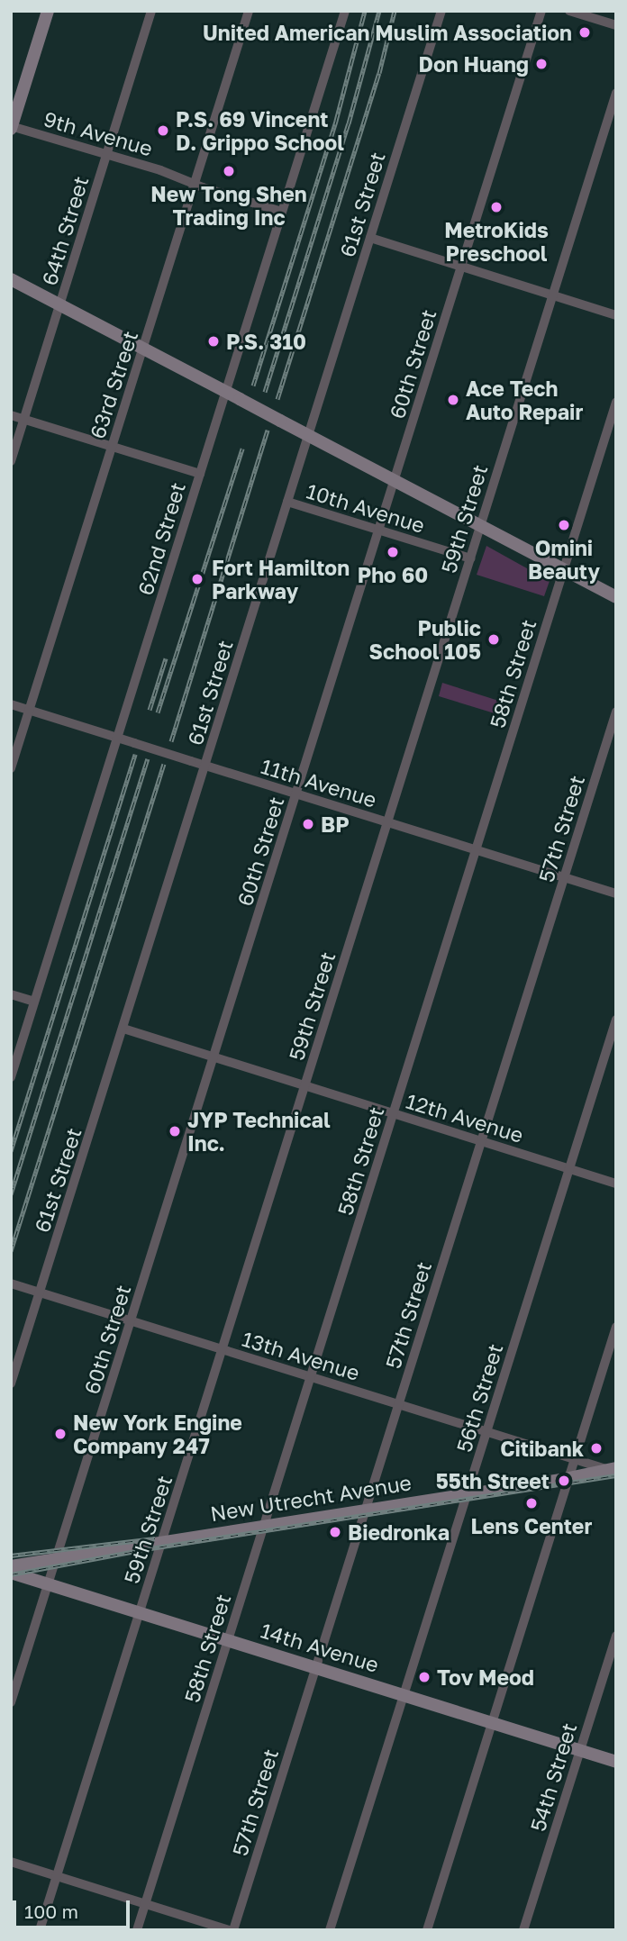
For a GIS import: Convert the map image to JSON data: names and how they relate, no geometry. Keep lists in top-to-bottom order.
{
  "streets": {
    "main road": ["New Utrecht Avenue", "14th Avenue"],
    "street": [
      "9th Avenue",
      "61st Street",
      "64th Street",
      "60th Street",
      "63rd Street",
      "10th Avenue",
      "59th Street",
      "62nd Street",
      "58th Street",
      "11th Avenue",
      "57th Street",
      "12th Avenue",
      "13th Avenue",
      "56th Street",
      "54th Street"
    ]
  },
  "crossings": [
    ["9th Avenue", "64th Street"],
    ["9th Avenue", "63rd Street"],
    ["9th Avenue", "62nd Street"],
    ["61st Street", "10th Avenue"],
    ["61st Street", "11th Avenue"],
    ["61st Street", "12th Avenue"],
    ["61st Street", "13th Avenue"],
    ["60th Street", "10th Avenue"],
    ["60th Street", "11th Avenue"],
    ["60th Street", "12th Avenue"],
    ["60th Street", "13th Avenue"],
    ["60th Street", "New Utrecht Avenue"],
    ["60th Street", "14th Avenue"],
    ["63rd Street", "11th Avenue"],
    ["10th Avenue", "59th Street"],
    ["59th Street", "11th Avenue"],
    ["59th Street", "12th Avenue"],
    ["59th Street", "13th Avenue"],
    ["59th Street", "New Utrecht Avenue"],
    ["59th Street", "14th Avenue"],
    ["62nd Street", "11th Avenue"],
    ["58th Street", "11th Avenue"],
    ["58th Street", "12th Avenue"],
    ["58th Street", "13th Avenue"],
    ["58th Street", "New Utrecht Avenue"],
    ["58th Street", "14th Avenue"],
    ["11th Avenue", "57th Street"],
    ["57th Street", "12th Avenue"],
    ["57th Street", "13th Avenue"],
    ["57th Street", "New Utrecht Avenue"],
    ["57th Street", "14th Avenue"],
    ["12th Avenue", "56th Street"],
    ["13th Avenue", "56th Street"],
    ["13th Avenue", "New Utrecht Avenue"],
    ["56th Street", "New Utrecht Avenue"],
    ["56th Street", "14th Avenue"],
    ["14th Avenue", "54th Street"]
  ],
  "places": [
    "United American Muslim Association",
    "Don Huang",
    "P.S. 69 Vincent D. Grippo School",
    "New Tong Shen Trading Inc",
    "MetroKids Preschool",
    "P.S. 310",
    "Ace Tech Auto Repair",
    "Omini Beauty",
    "Pho 60",
    "Fort Hamilton Parkway",
    "Public School 105",
    "BP",
    "JYP Technical Inc.",
    "New York Engine Company 247",
    "Citibank",
    "55th Street",
    "Lens Center",
    "Biedronka",
    "Tov Meod"
  ],
  "scale_bar": "100 m"
}
